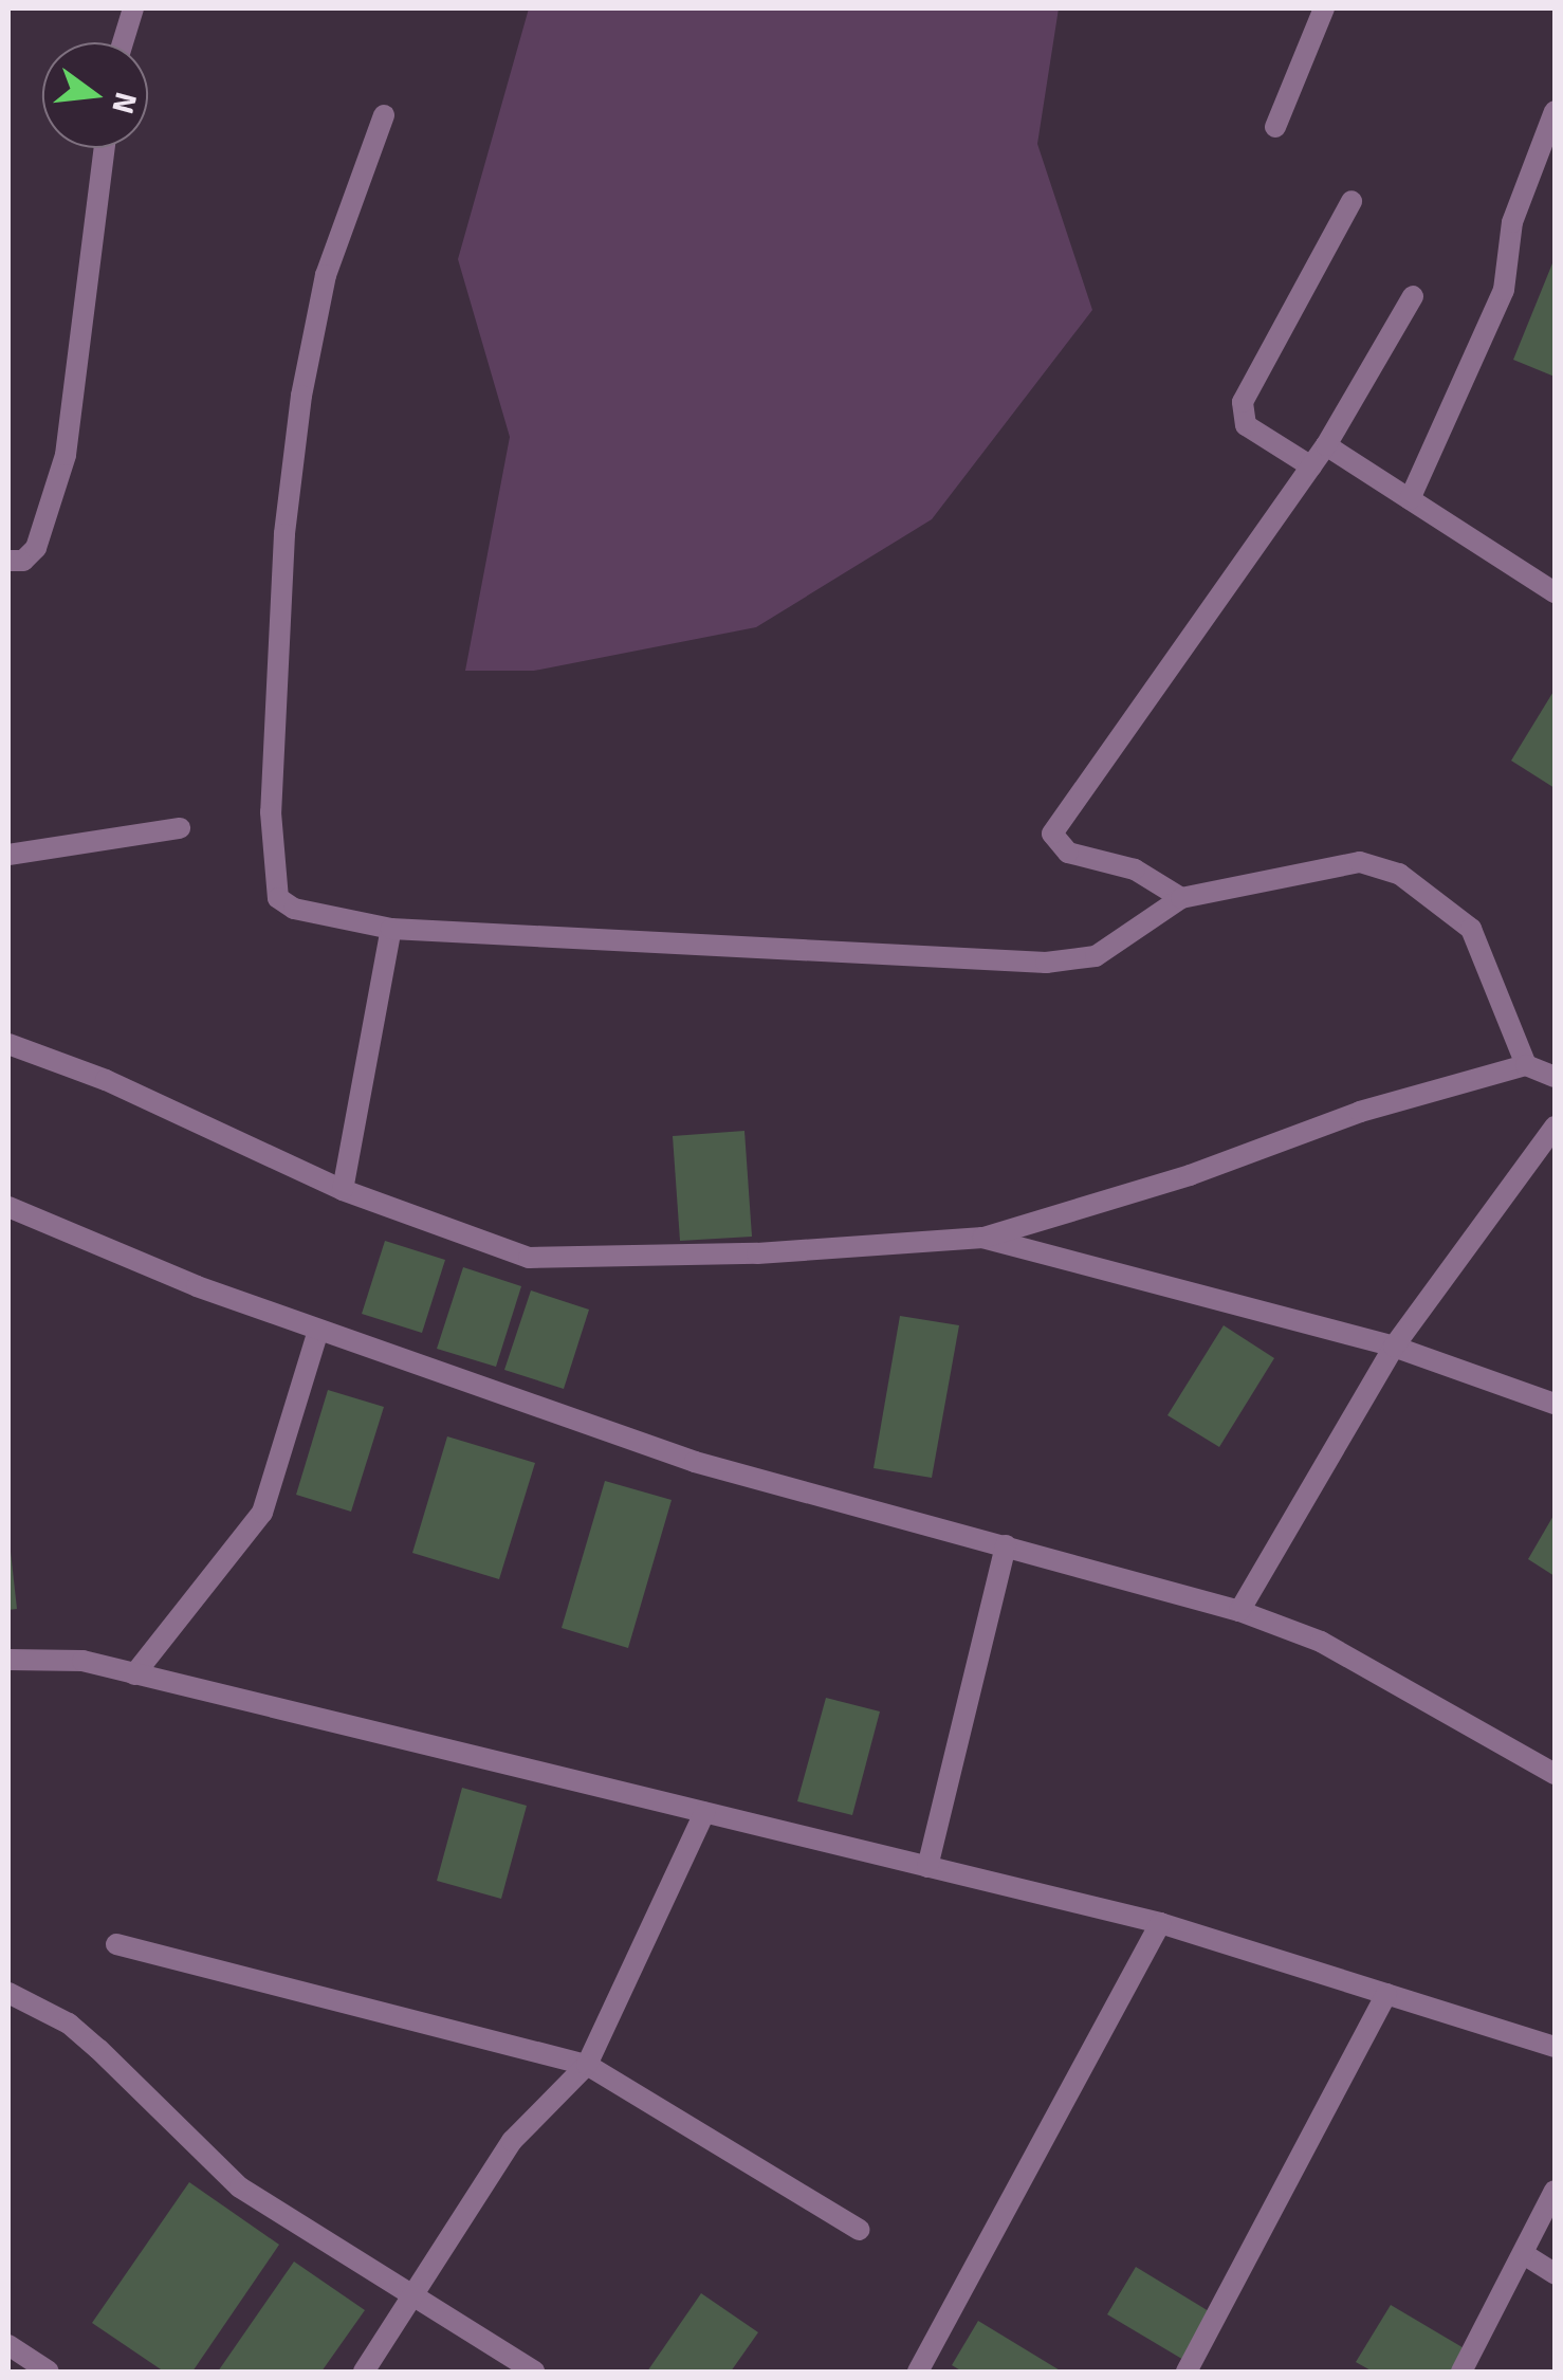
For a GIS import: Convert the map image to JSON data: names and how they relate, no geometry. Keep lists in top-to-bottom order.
{
  "north": "right"
}
